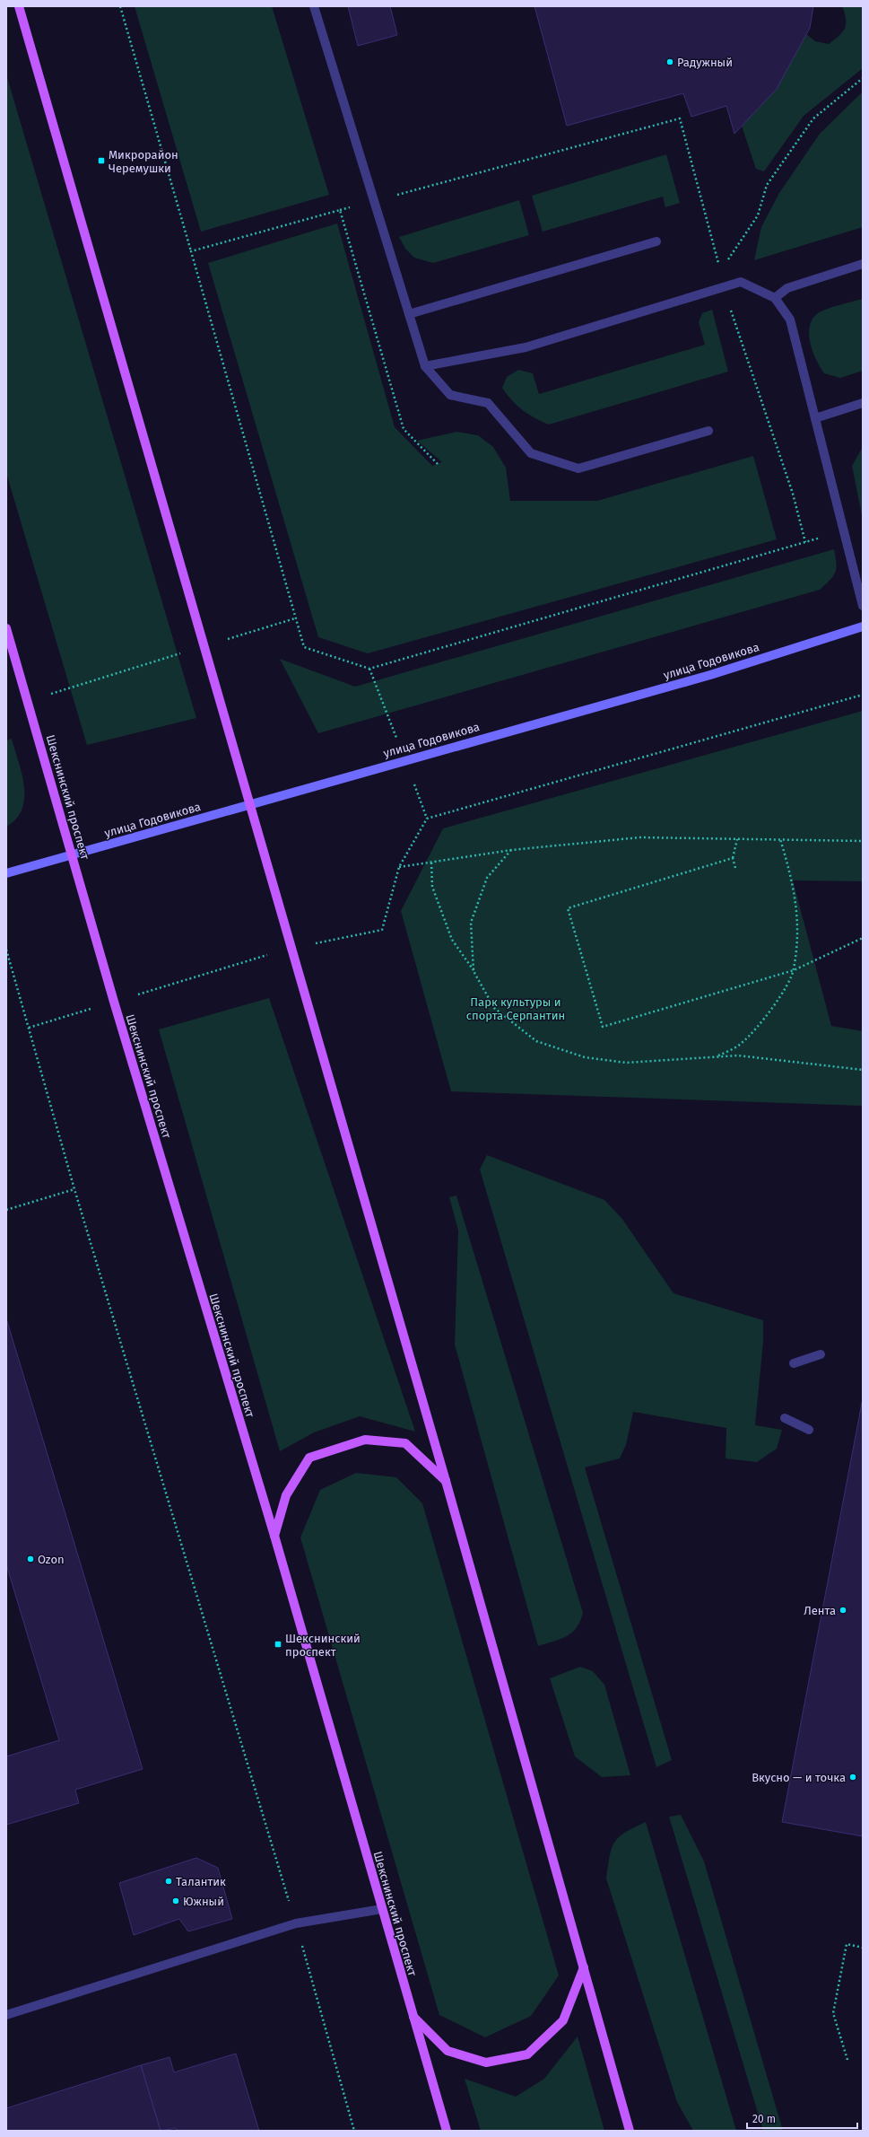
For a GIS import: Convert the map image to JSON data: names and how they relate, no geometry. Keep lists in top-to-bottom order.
{
  "streets": {
    "main road": ["Шекснинский проспект"],
    "street": ["улица Годовикова"]
  },
  "crossings": [
    ["улица Годовикова", "Шекснинский проспект"]
  ],
  "parks": ["Парк культуры и спорта Серпантин"],
  "places": {
    "other": [
      "Радужный",
      "Ozon",
      "Лента",
      "Вкусно — и точка",
      "Талантик",
      "Южный"
    ],
    "transit": ["Микрорайон Черемушки", "Шекснинский проспект"]
  },
  "scale_bar": "20 m"
}
